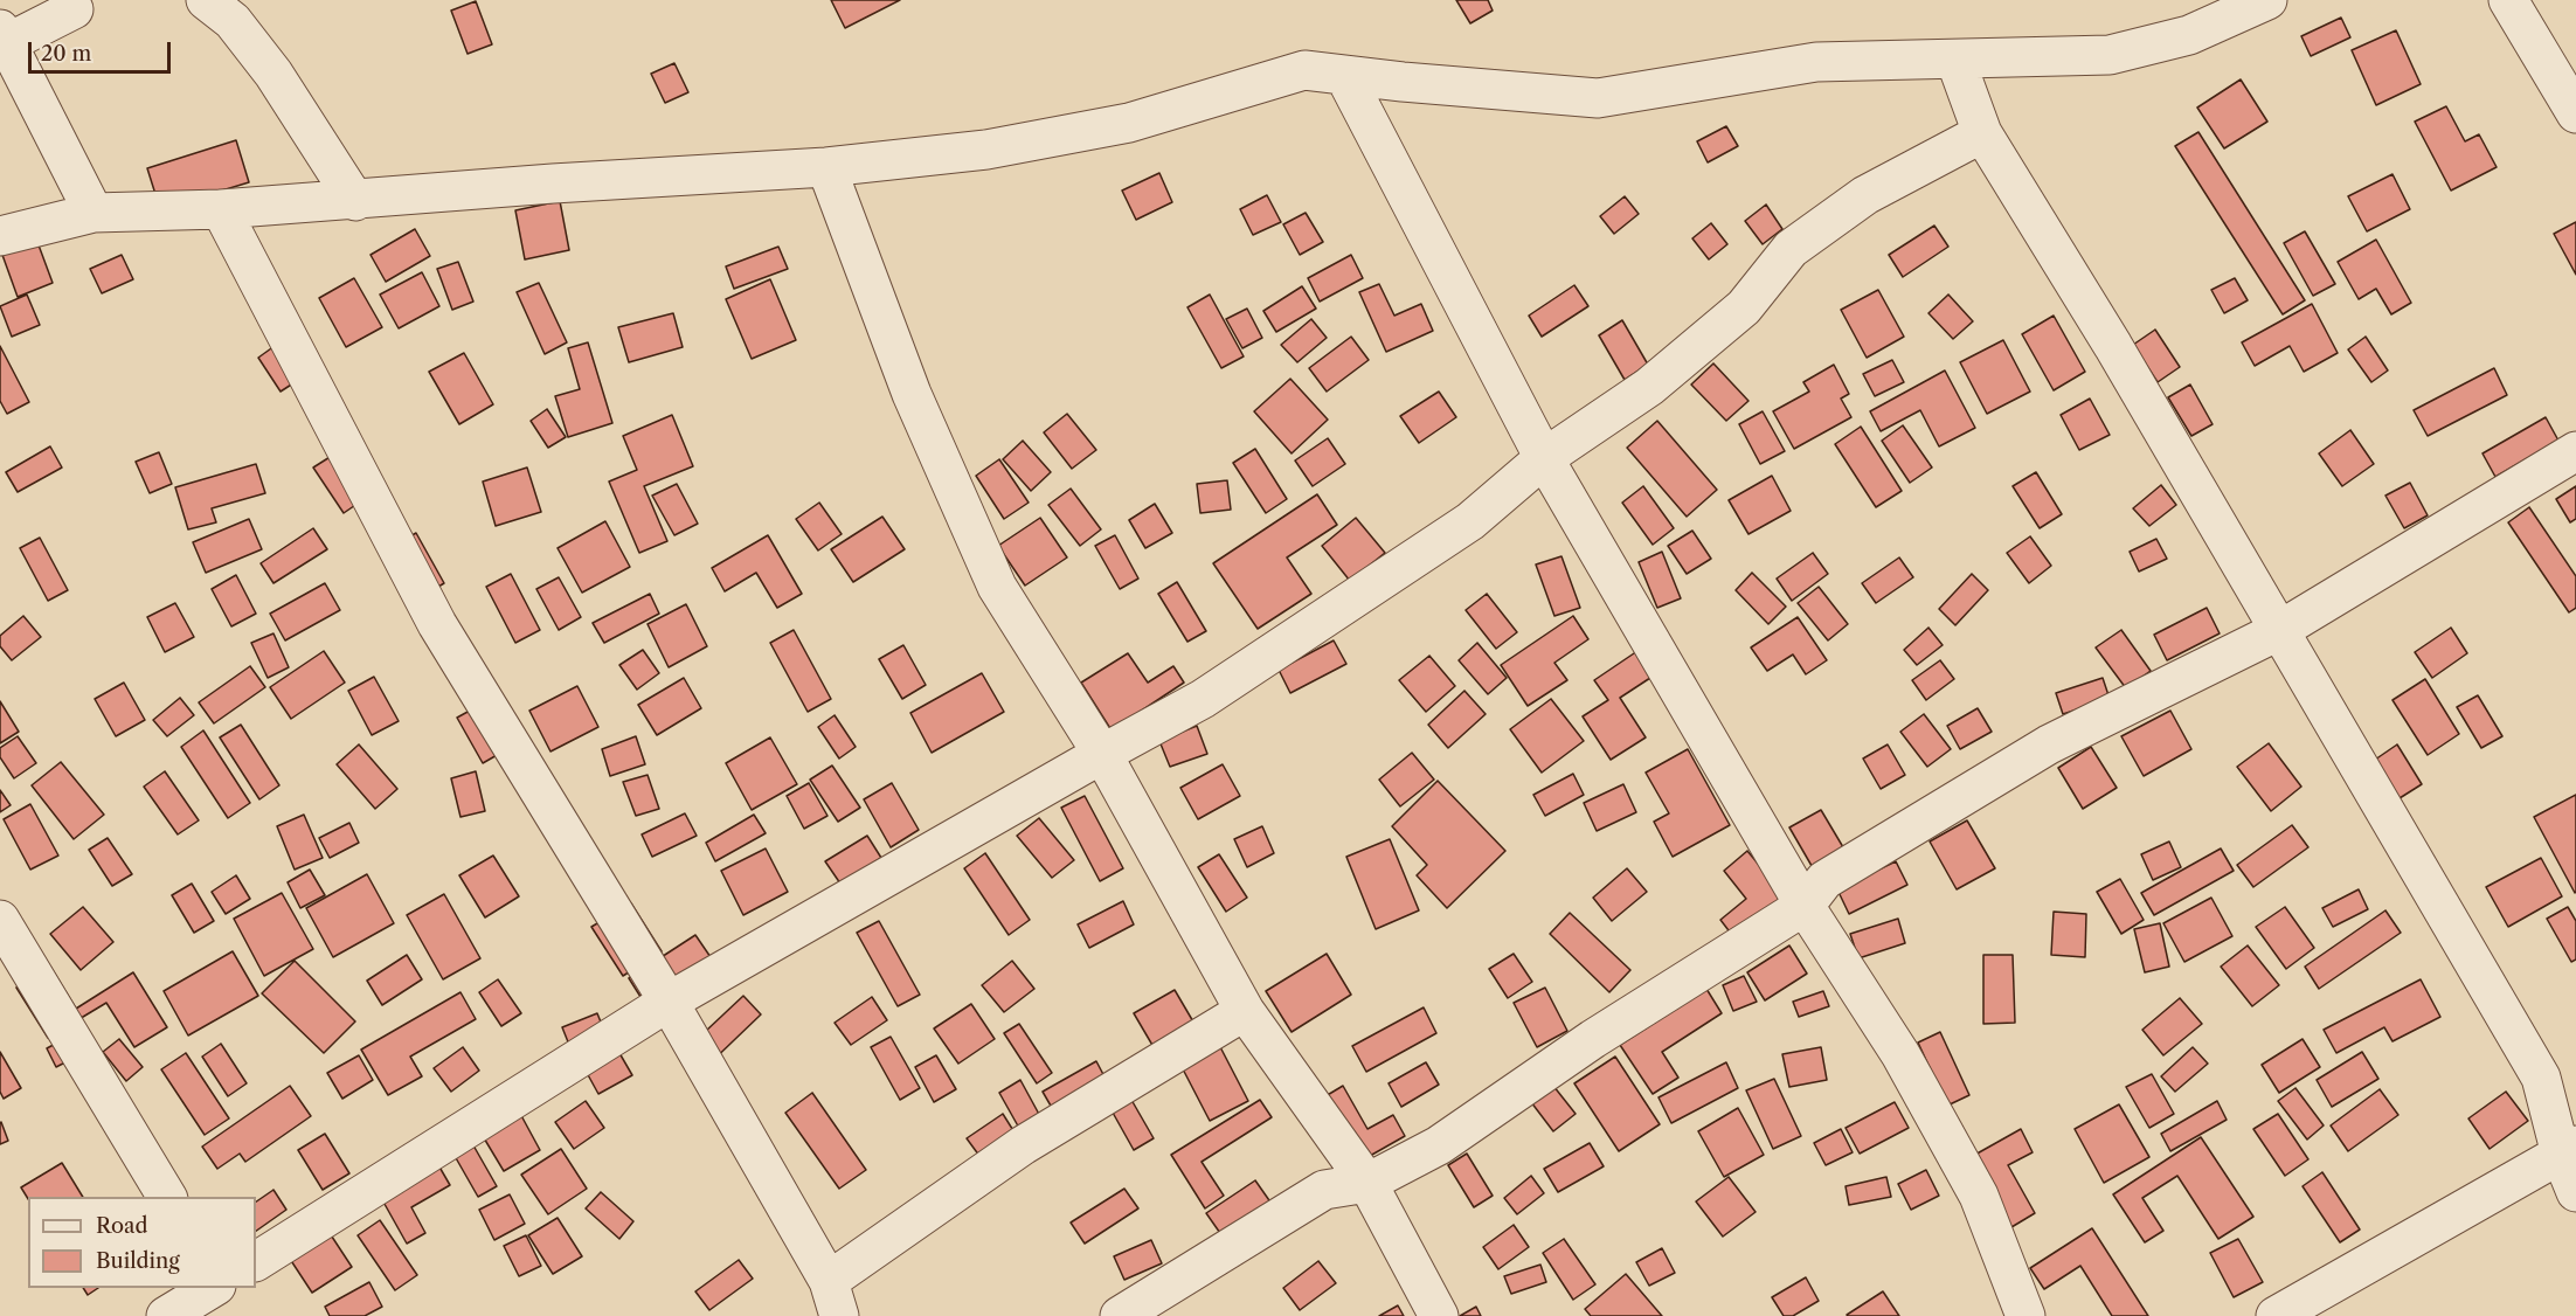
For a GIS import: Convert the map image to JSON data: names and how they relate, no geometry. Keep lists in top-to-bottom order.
{
  "legend": ["Road", "Building"],
  "scale_bar": "20 m"
}
